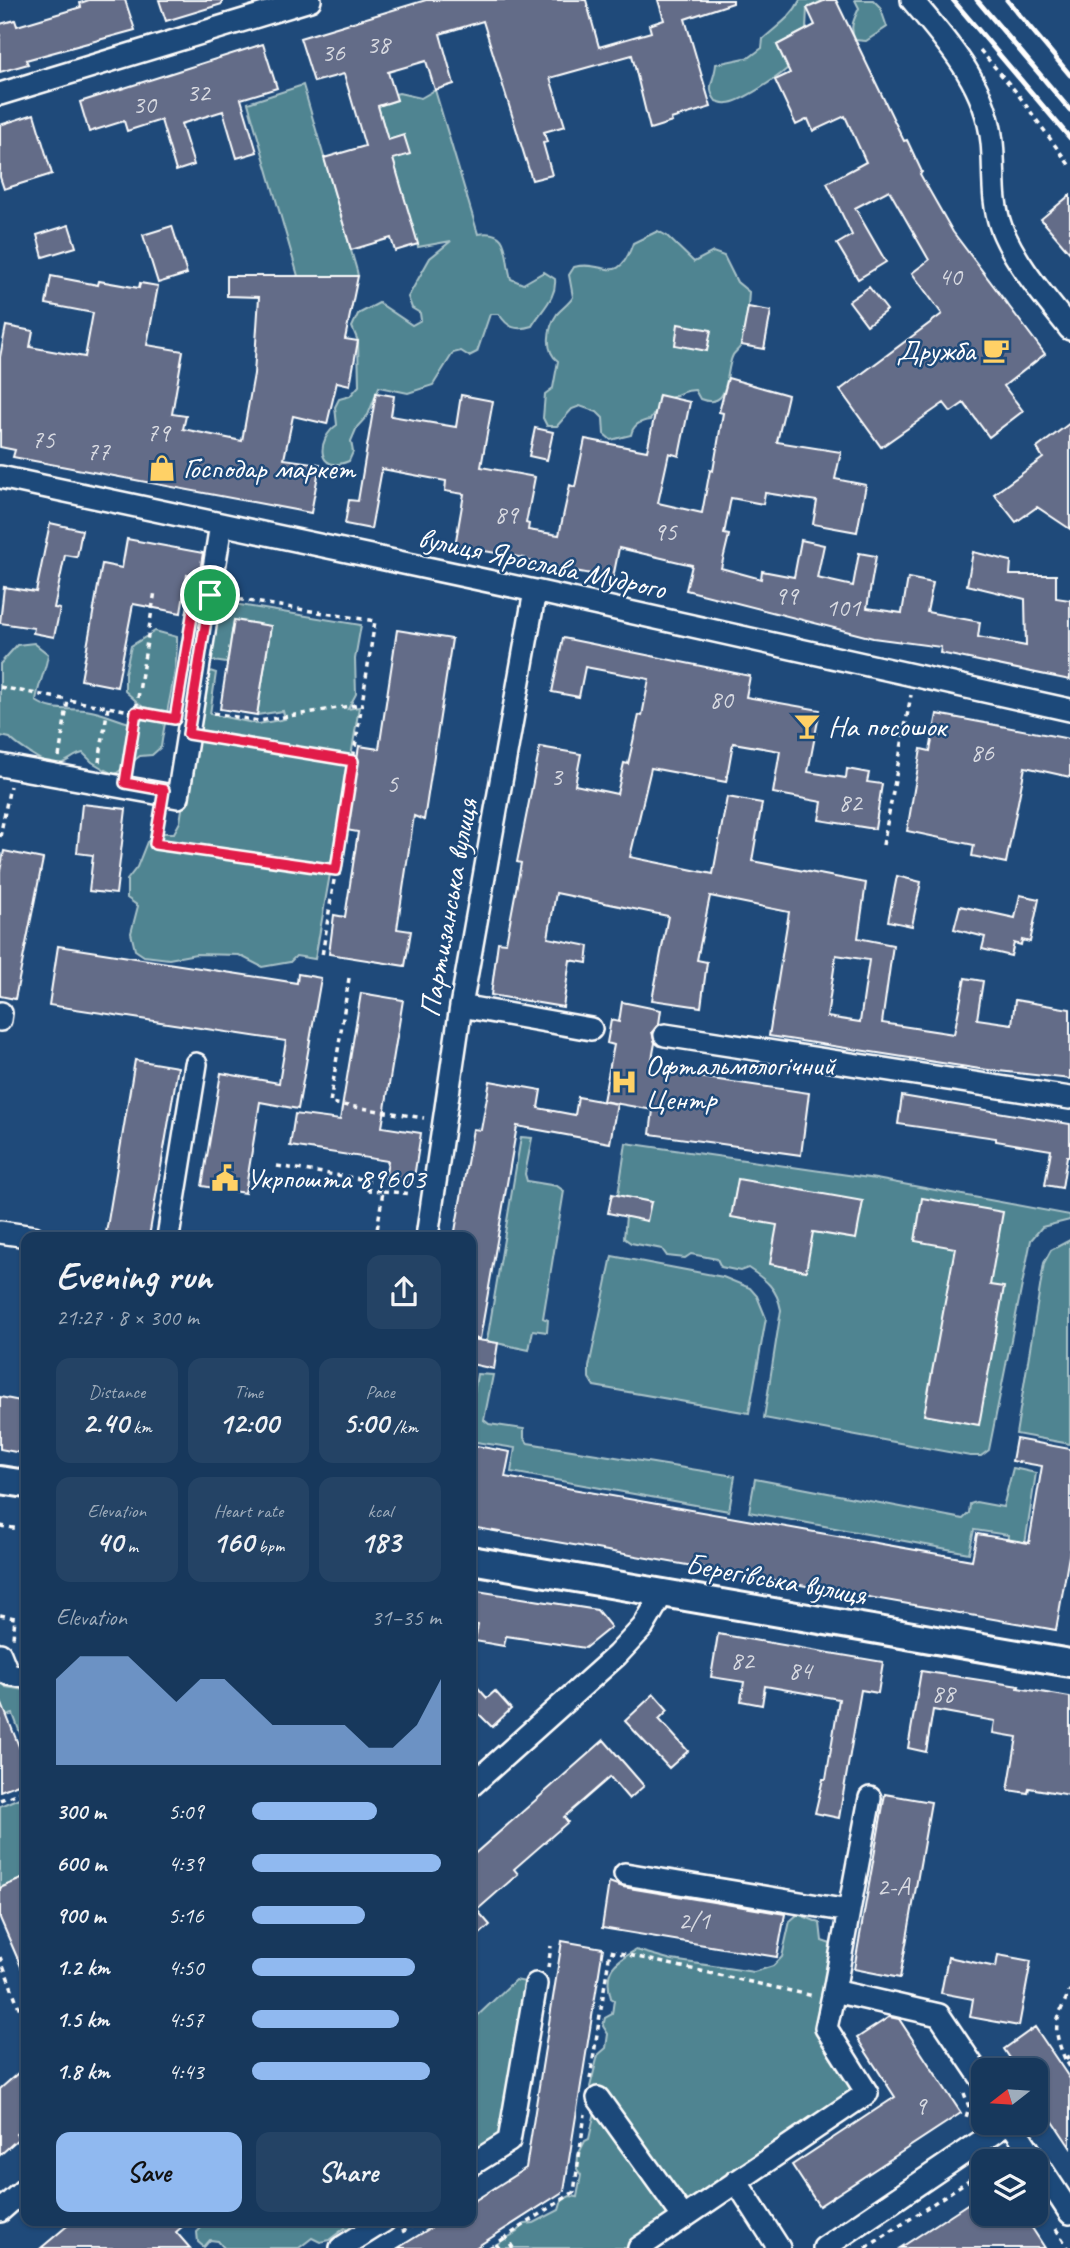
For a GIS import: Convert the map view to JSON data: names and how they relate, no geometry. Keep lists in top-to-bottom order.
{
  "streets": {
    "main road": ["Берегівська вулиця"],
    "street": ["вулиця Ярослава Мудрого", "Партизанська вулиця"]
  },
  "crossings": [
    ["вулиця Ярослава Мудрого", "Партизанська вулиця"]
  ],
  "places": {
    "cafe": ["Дружба"],
    "shop": ["Господар маркет"],
    "bar": ["На посошок"],
    "hospital": ["Офтальмологічний Центр"],
    "public building": ["Укрпошта 89603"]
  },
  "house_numbers": [
    "38",
    "36",
    "32",
    "30",
    "40",
    "79",
    "75",
    "77",
    "89",
    "95",
    "99",
    "101",
    "80",
    "86",
    "3",
    "5",
    "82",
    "82",
    "84",
    "88",
    "2-А",
    "2/1",
    "9"
  ],
  "north": "left",
  "page": {
    "heading": ["Evening run", "21:27 · 8 × 300 m"],
    "stats": [
      ["Distance", "2.40 km"],
      ["Time", "12:00"],
      ["Pace", "5:00 /km"],
      ["Elevation", "40 m"],
      ["Heart rate", "160 bpm"],
      ["kcal", "183"]
    ],
    "chart": ["Elevation", "31–35 m"],
    "list": [
      {
        "name": "300 m",
        "note": "5:09"
      },
      {
        "name": "600 m",
        "note": "4:39"
      },
      {
        "name": "900 m",
        "note": "5:16"
      },
      {
        "name": "1.2 km",
        "note": "4:50"
      },
      {
        "name": "1.5 km",
        "note": "4:57"
      },
      {
        "name": "1.8 km",
        "note": "4:43"
      }
    ],
    "buttons": ["Save", "Share"]
  }
}
